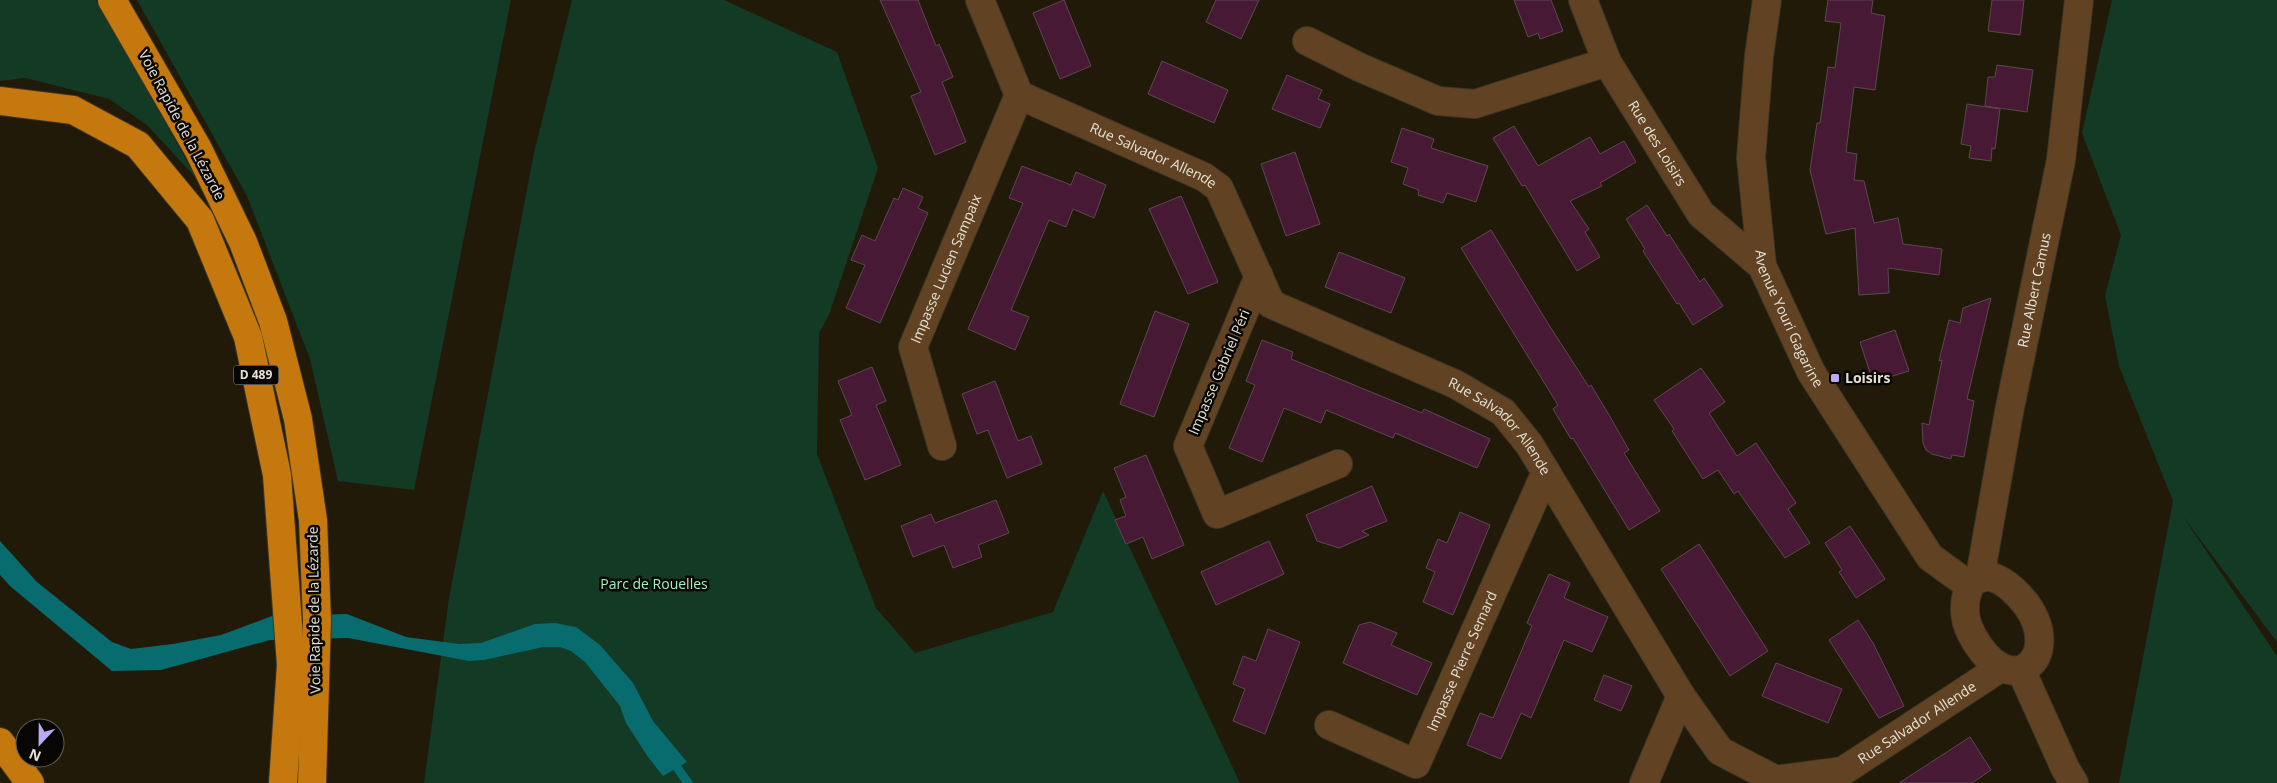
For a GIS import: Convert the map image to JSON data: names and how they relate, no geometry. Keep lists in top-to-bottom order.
{
  "streets": {
    "highway": ["Voie Rapide de la Lézarde", "D 489"],
    "street": [
      "Rue des Loisirs",
      "Rue Salvador Allende",
      "Impasse Lucien Sampaix",
      "Rue Albert Camus",
      "Avenue Youri Gagarine",
      "Impasse Gabriel Péri",
      "Impasse Pierre Semard"
    ]
  },
  "crossings": [
    ["Rue des Loisirs", "Avenue Youri Gagarine"],
    ["Rue Salvador Allende", "Impasse Lucien Sampaix"],
    ["Rue Salvador Allende", "Rue Albert Camus"],
    ["Rue Salvador Allende", "Avenue Youri Gagarine"],
    ["Rue Salvador Allende", "Impasse Gabriel Péri"],
    ["Rue Salvador Allende", "Impasse Pierre Semard"],
    ["Rue Albert Camus", "Avenue Youri Gagarine"]
  ],
  "parks": ["Parc de Rouelles"],
  "places": {
    "transit": ["Loisirs"]
  },
  "north": "bottom"
}
